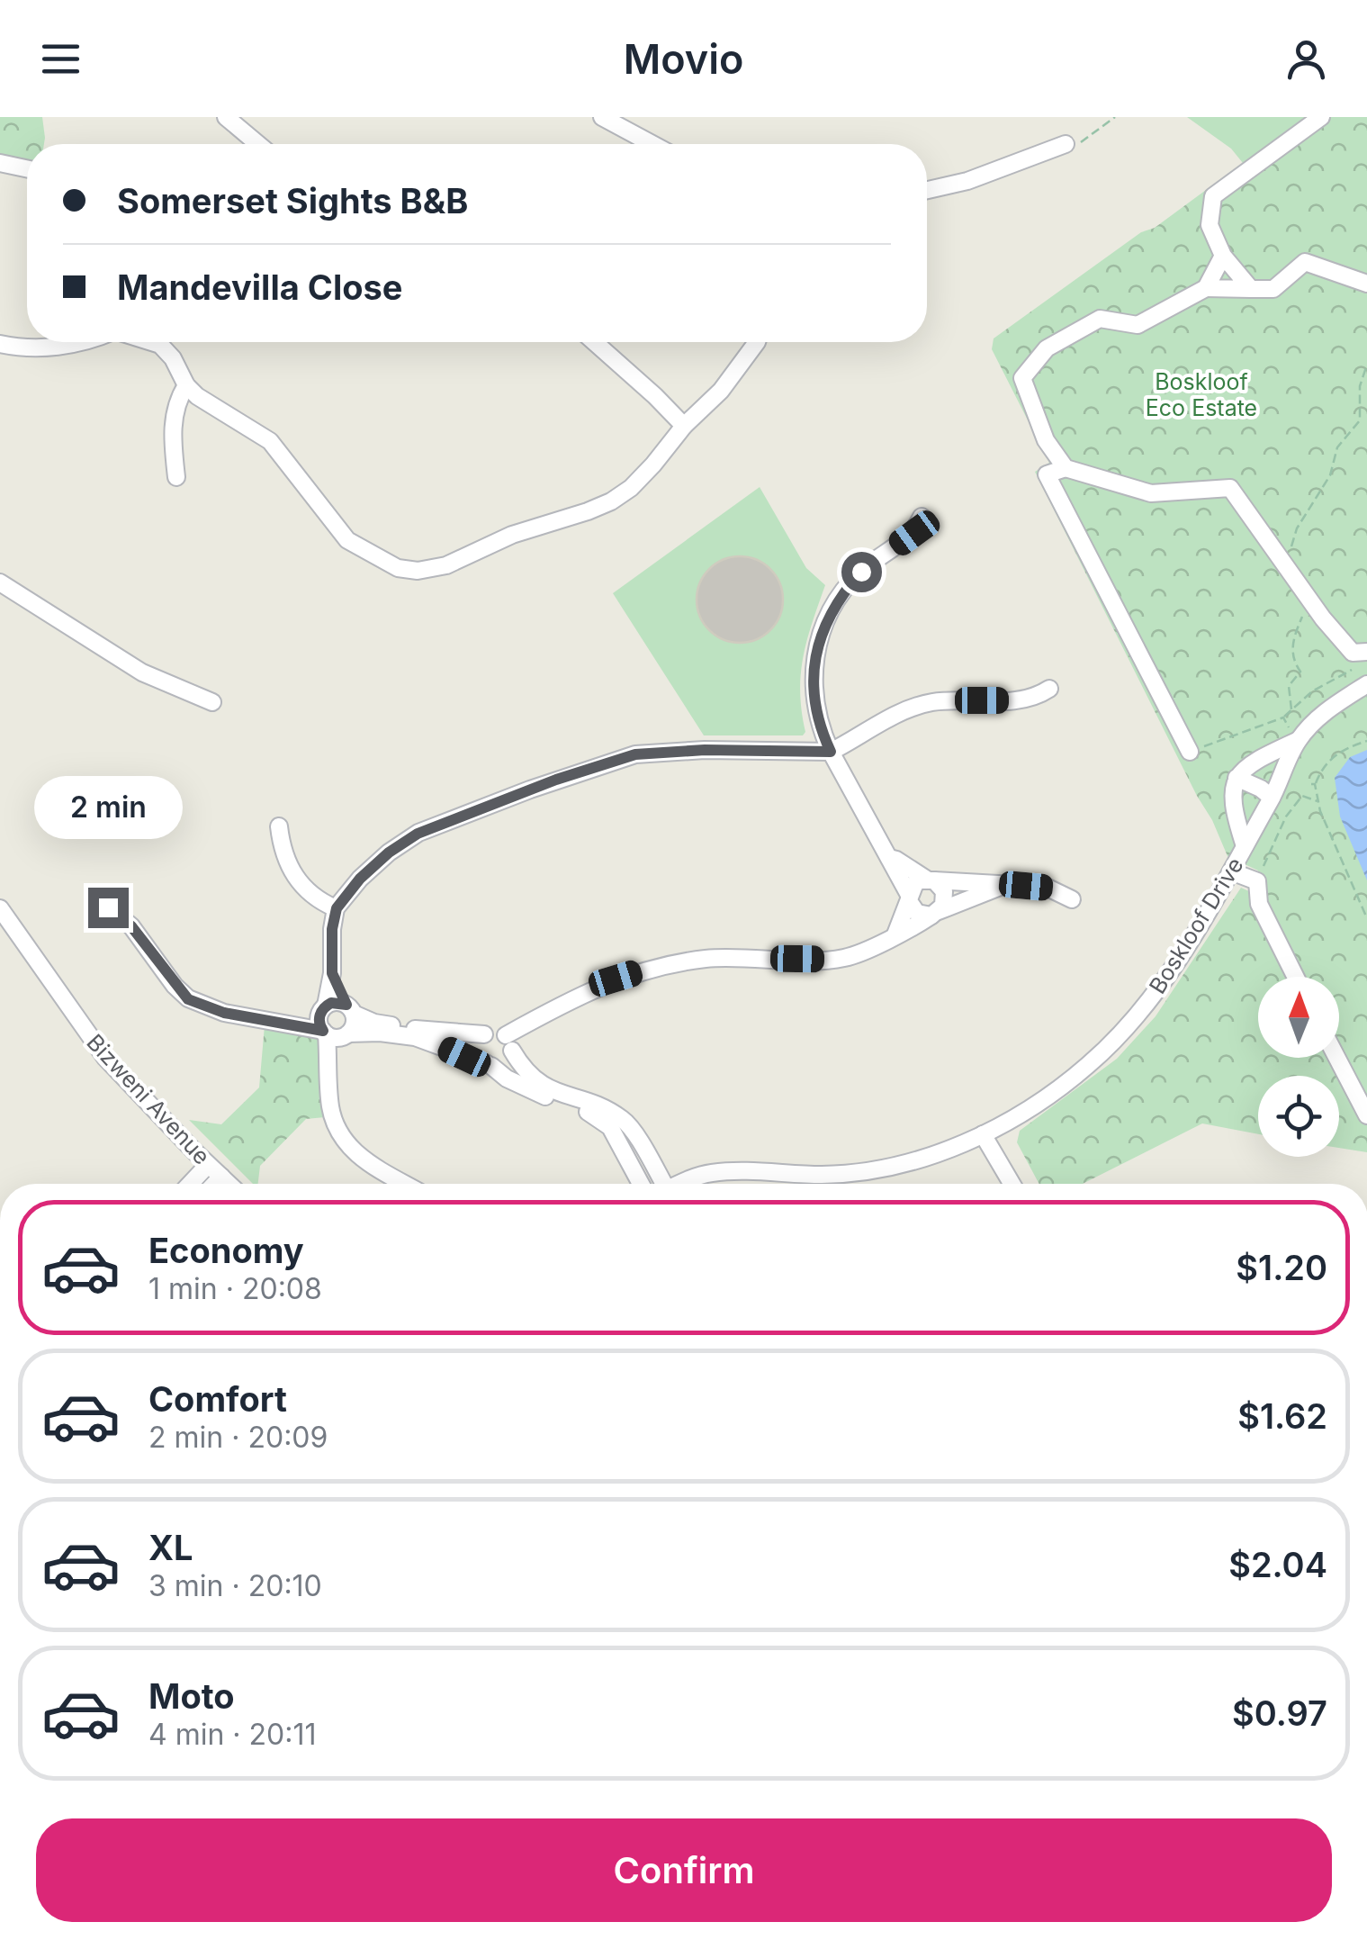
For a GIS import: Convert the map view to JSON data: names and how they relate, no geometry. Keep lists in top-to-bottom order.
{
  "streets": {
    "street": ["Boskloof Drive", "Bizweni Avenue"]
  },
  "parks": ["Boskloof Eco Estate"],
  "north": "top",
  "page": {
    "header": "Movio",
    "banner": ["Somerset Sights B&B", "Mandevilla Close"],
    "bubble": "2 min",
    "list": [
      {
        "name": "Economy",
        "note": "1 min · 20:08",
        "value": "$1.20"
      },
      {
        "name": "Comfort",
        "note": "2 min · 20:09",
        "value": "$1.62"
      },
      {
        "name": "XL",
        "note": "3 min · 20:10",
        "value": "$2.04"
      },
      {
        "name": "Moto",
        "note": "4 min · 20:11",
        "value": "$0.97"
      }
    ],
    "buttons": "Confirm"
  }
}
